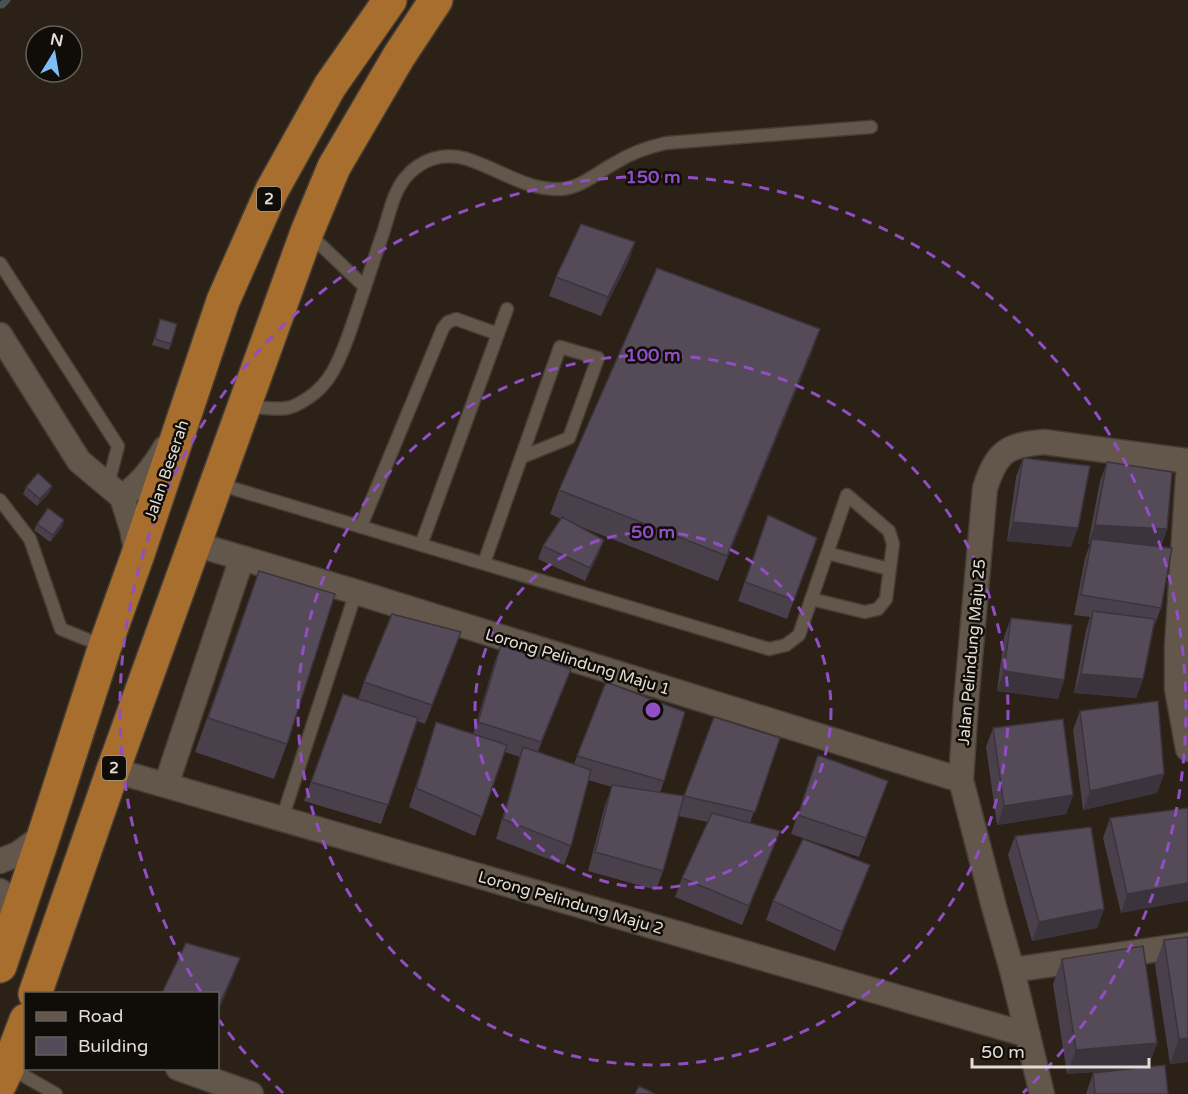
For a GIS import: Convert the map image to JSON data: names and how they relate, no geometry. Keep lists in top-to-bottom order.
{
  "streets": {
    "highway": ["2", "Jalan Beserah"],
    "street": ["Jalan Pelindung Maju 25", "Lorong Pelindung Maju 1", "Lorong Pelindung Maju 2"]
  },
  "crossings": [
    ["2", "Lorong Pelindung Maju 1"],
    ["2", "Lorong Pelindung Maju 2"],
    ["Jalan Pelindung Maju 25", "Lorong Pelindung Maju 1"],
    ["Jalan Pelindung Maju 25", "Lorong Pelindung Maju 2"]
  ],
  "legend": ["Road", "Building"],
  "scale_bar": "50 m",
  "north": "top",
  "rings": ["150 m", "100 m", "50 m"]
}
